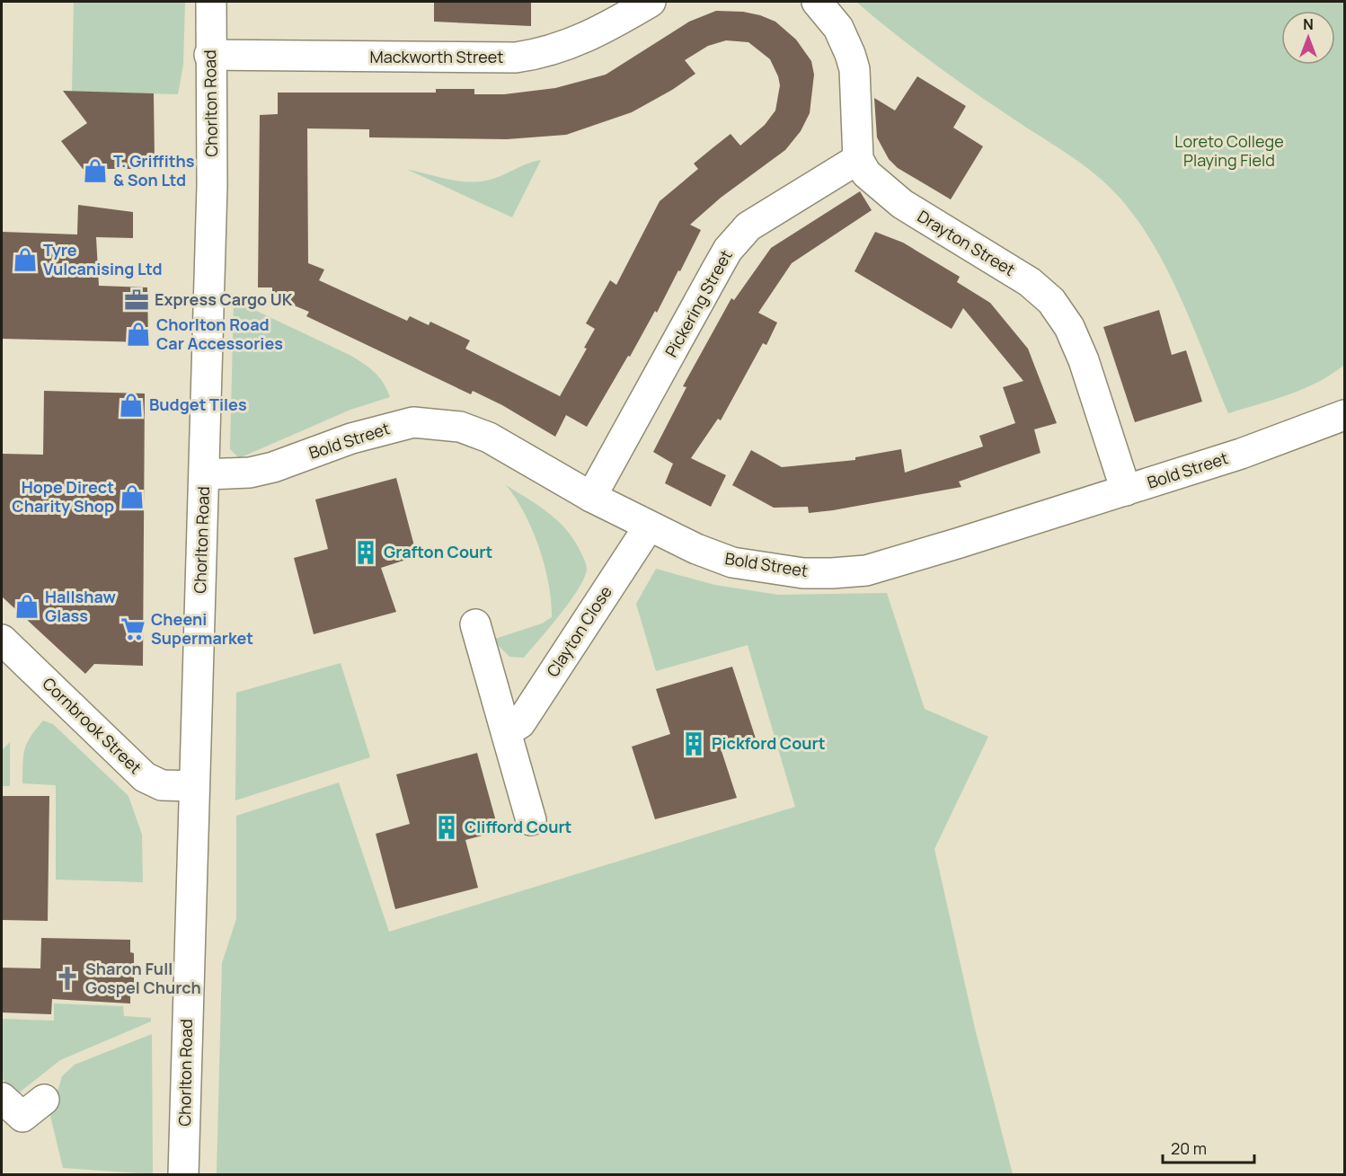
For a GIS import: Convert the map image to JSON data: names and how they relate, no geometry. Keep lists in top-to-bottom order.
{
  "streets": {
    "street": [
      "Mackworth Street",
      "Chorlton Road",
      "Drayton Street",
      "Pickering Street",
      "Bold Street",
      "Clayton Close",
      "Cornbrook Street"
    ]
  },
  "crossings": [
    ["Mackworth Street", "Chorlton Road"],
    ["Chorlton Road", "Bold Street"],
    ["Chorlton Road", "Cornbrook Street"],
    ["Drayton Street", "Pickering Street"],
    ["Drayton Street", "Bold Street"],
    ["Pickering Street", "Bold Street"],
    ["Bold Street", "Clayton Close"]
  ],
  "parks": ["Loreto College Playing Field"],
  "places": {
    "shop": [
      "T. Griffiths & Son Ltd",
      "Tyre Vulcanising Ltd",
      "Chorlton Road Car Accessories",
      "Budget Tiles",
      "Hope Direct Charity Shop",
      "Hallshaw Glass"
    ],
    "office": ["Express Cargo UK"],
    "building": ["Grafton Court", "Pickford Court", "Clifford Court"],
    "supermarket": ["Cheeni Supermarket"],
    "church": ["Sharon Full Gospel Church"]
  },
  "scale_bar": "20 m",
  "north": "top"
}
